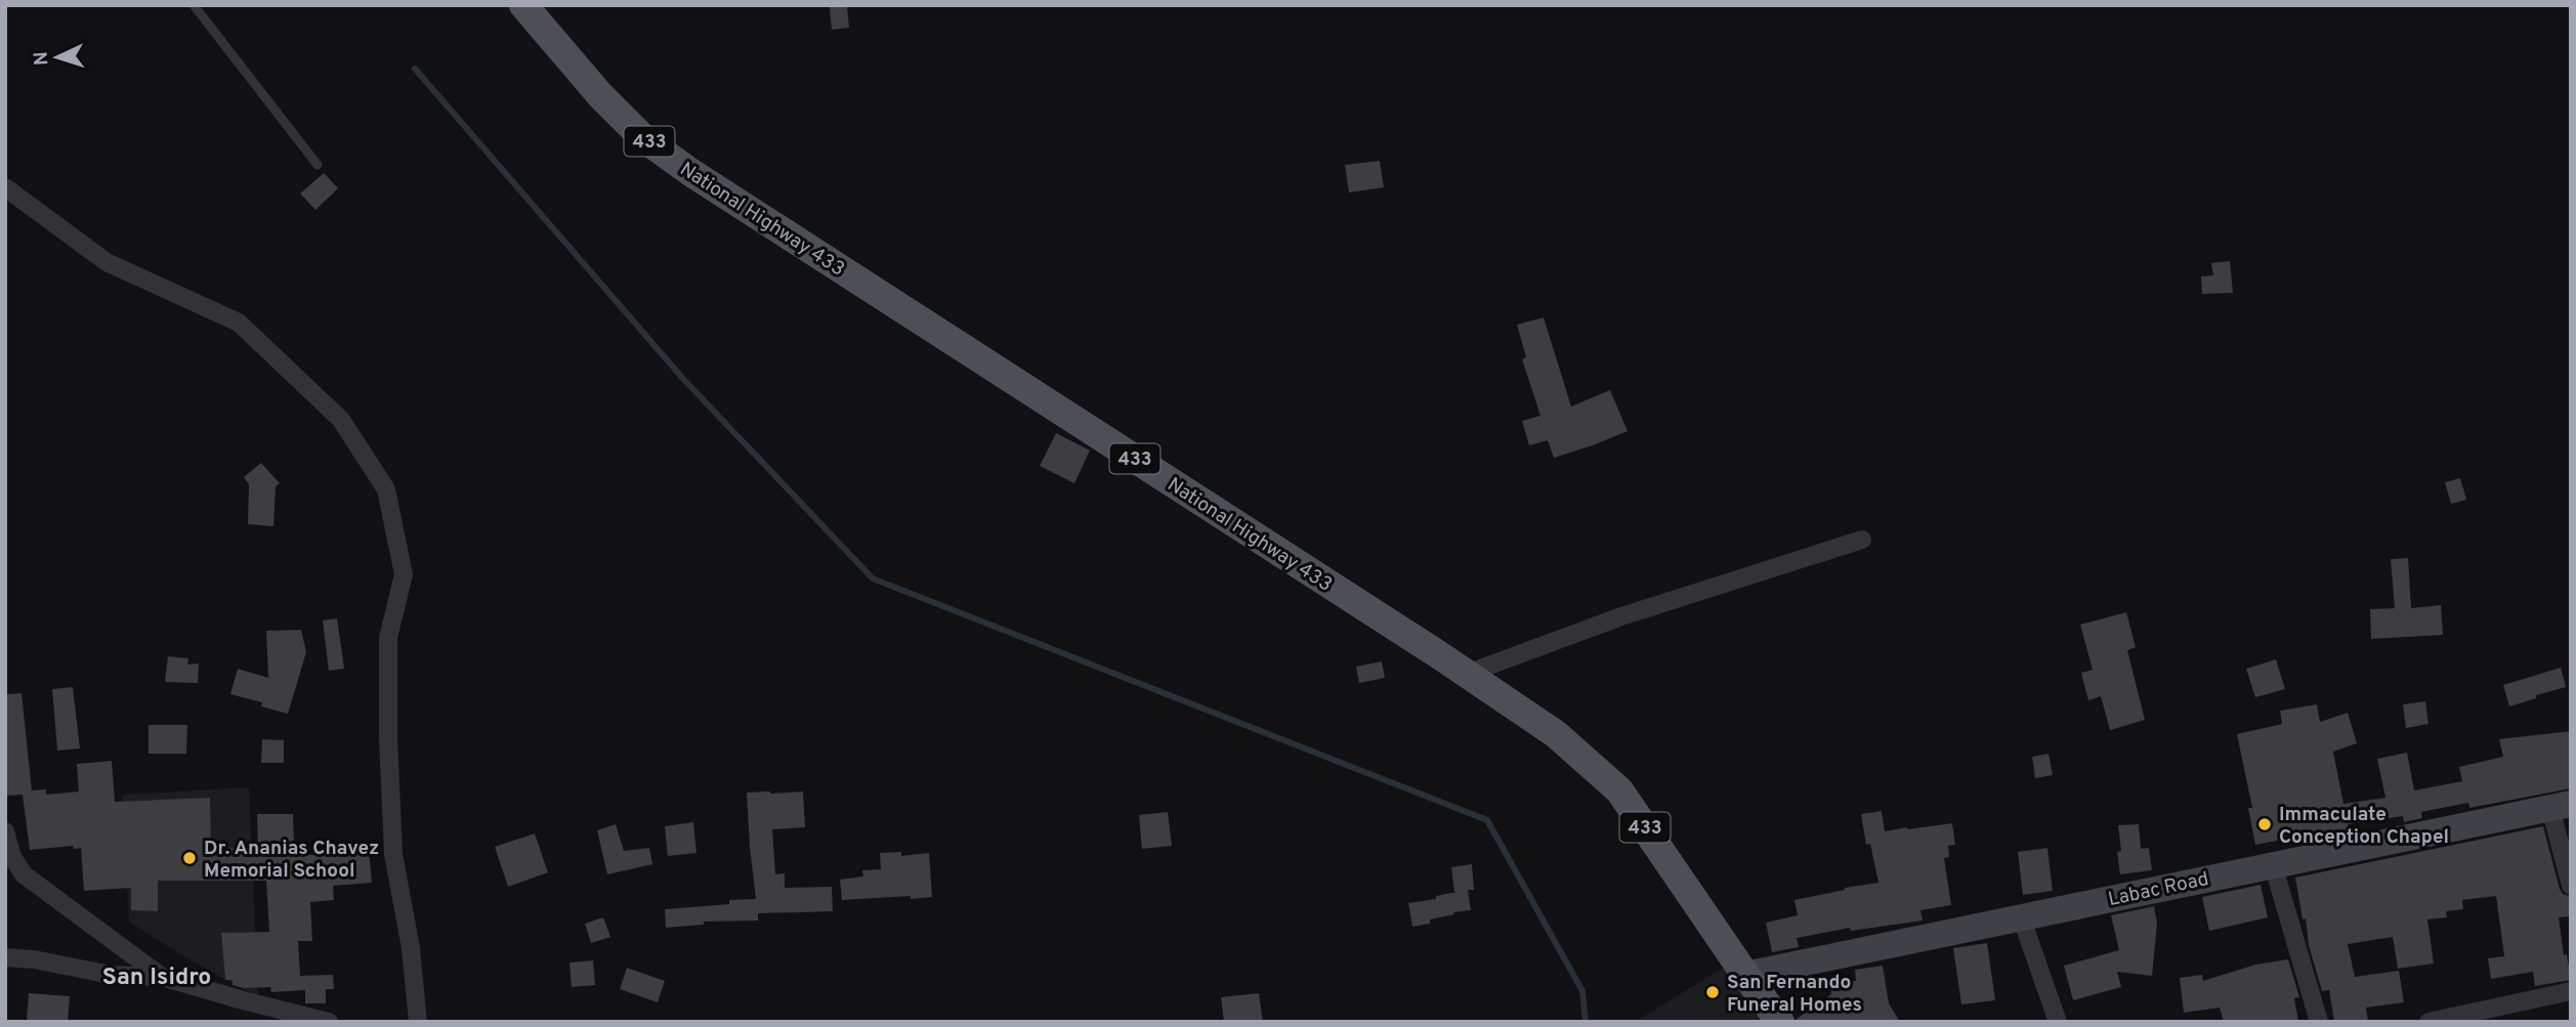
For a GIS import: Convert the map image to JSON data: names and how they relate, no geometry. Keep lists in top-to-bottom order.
{
  "streets": {
    "main road": ["433", "National Highway 433"],
    "street": ["Labac Road"]
  },
  "crossings": [
    ["National Highway 433", "Labac Road"]
  ],
  "districts": ["San Isidro"],
  "places": ["Immaculate Conception Chapel", "Dr. Ananias Chavez Memorial School", "San Fernando Funeral Homes"],
  "north": "left"
}
